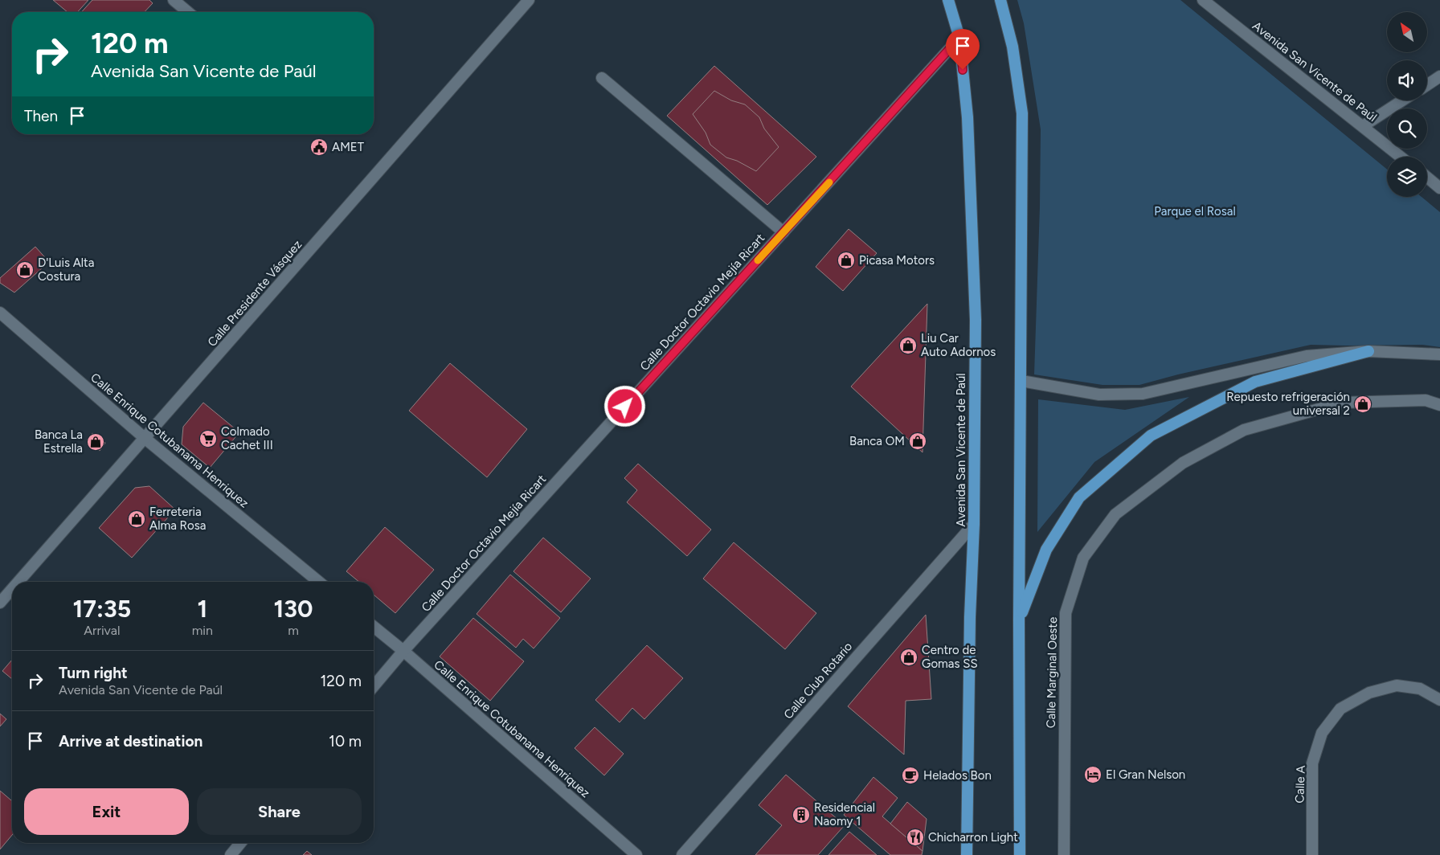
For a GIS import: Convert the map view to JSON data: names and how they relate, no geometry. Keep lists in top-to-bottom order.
{
  "streets": {
    "main road": ["Avenida San Vicente de Paúl"],
    "street": [
      "Calle Presidente Vásquez",
      "Calle Doctor Octavio Mejía Ricart",
      "Calle Enrique Cotubanama Henriquez",
      "Calle Marginal Oeste",
      "Calle Club Rotario",
      "Calle A"
    ]
  },
  "crossings": [
    ["Avenida San Vicente de Paúl", "Calle Doctor Octavio Mejía Ricart"],
    ["Avenida San Vicente de Paúl", "Calle Club Rotario"],
    ["Calle Presidente Vásquez", "Calle Enrique Cotubanama Henriquez"],
    ["Calle Doctor Octavio Mejía Ricart", "Calle Enrique Cotubanama Henriquez"]
  ],
  "parks": ["Parque el Rosal"],
  "places": {
    "public building": ["AMET"],
    "shop": [
      "Picasa Motors",
      "D'Luis Alta Costura",
      "Liu Car Auto Adornos",
      "Repuesto refrigeración universal 2",
      "Banca OM",
      "Banca La Estrella",
      "Ferreteria Alma Rosa",
      "Centro de Gomas SS"
    ],
    "supermarket": ["Colmado Cachet III"],
    "hotel": ["El Gran Nelson"],
    "cafe": ["Helados Bon"],
    "building": ["Residencial Naomy 1"],
    "restaurant": ["Chicharron Light"]
  },
  "north": "top left",
  "page": {
    "turn": ["120 m", "Avenida San Vicente de Paúl"],
    "then": "Then",
    "eta": [
      "17:35",
      "Arrival",
      "1",
      "min",
      "130",
      "m"
    ],
    "list": [
      {
        "name": "Turn right",
        "note": "Avenida San Vicente de Paúl",
        "value": "120 m"
      },
      {
        "name": "Arrive at destination",
        "value": "10 m"
      }
    ],
    "buttons": ["Exit", "Share"]
  }
}
